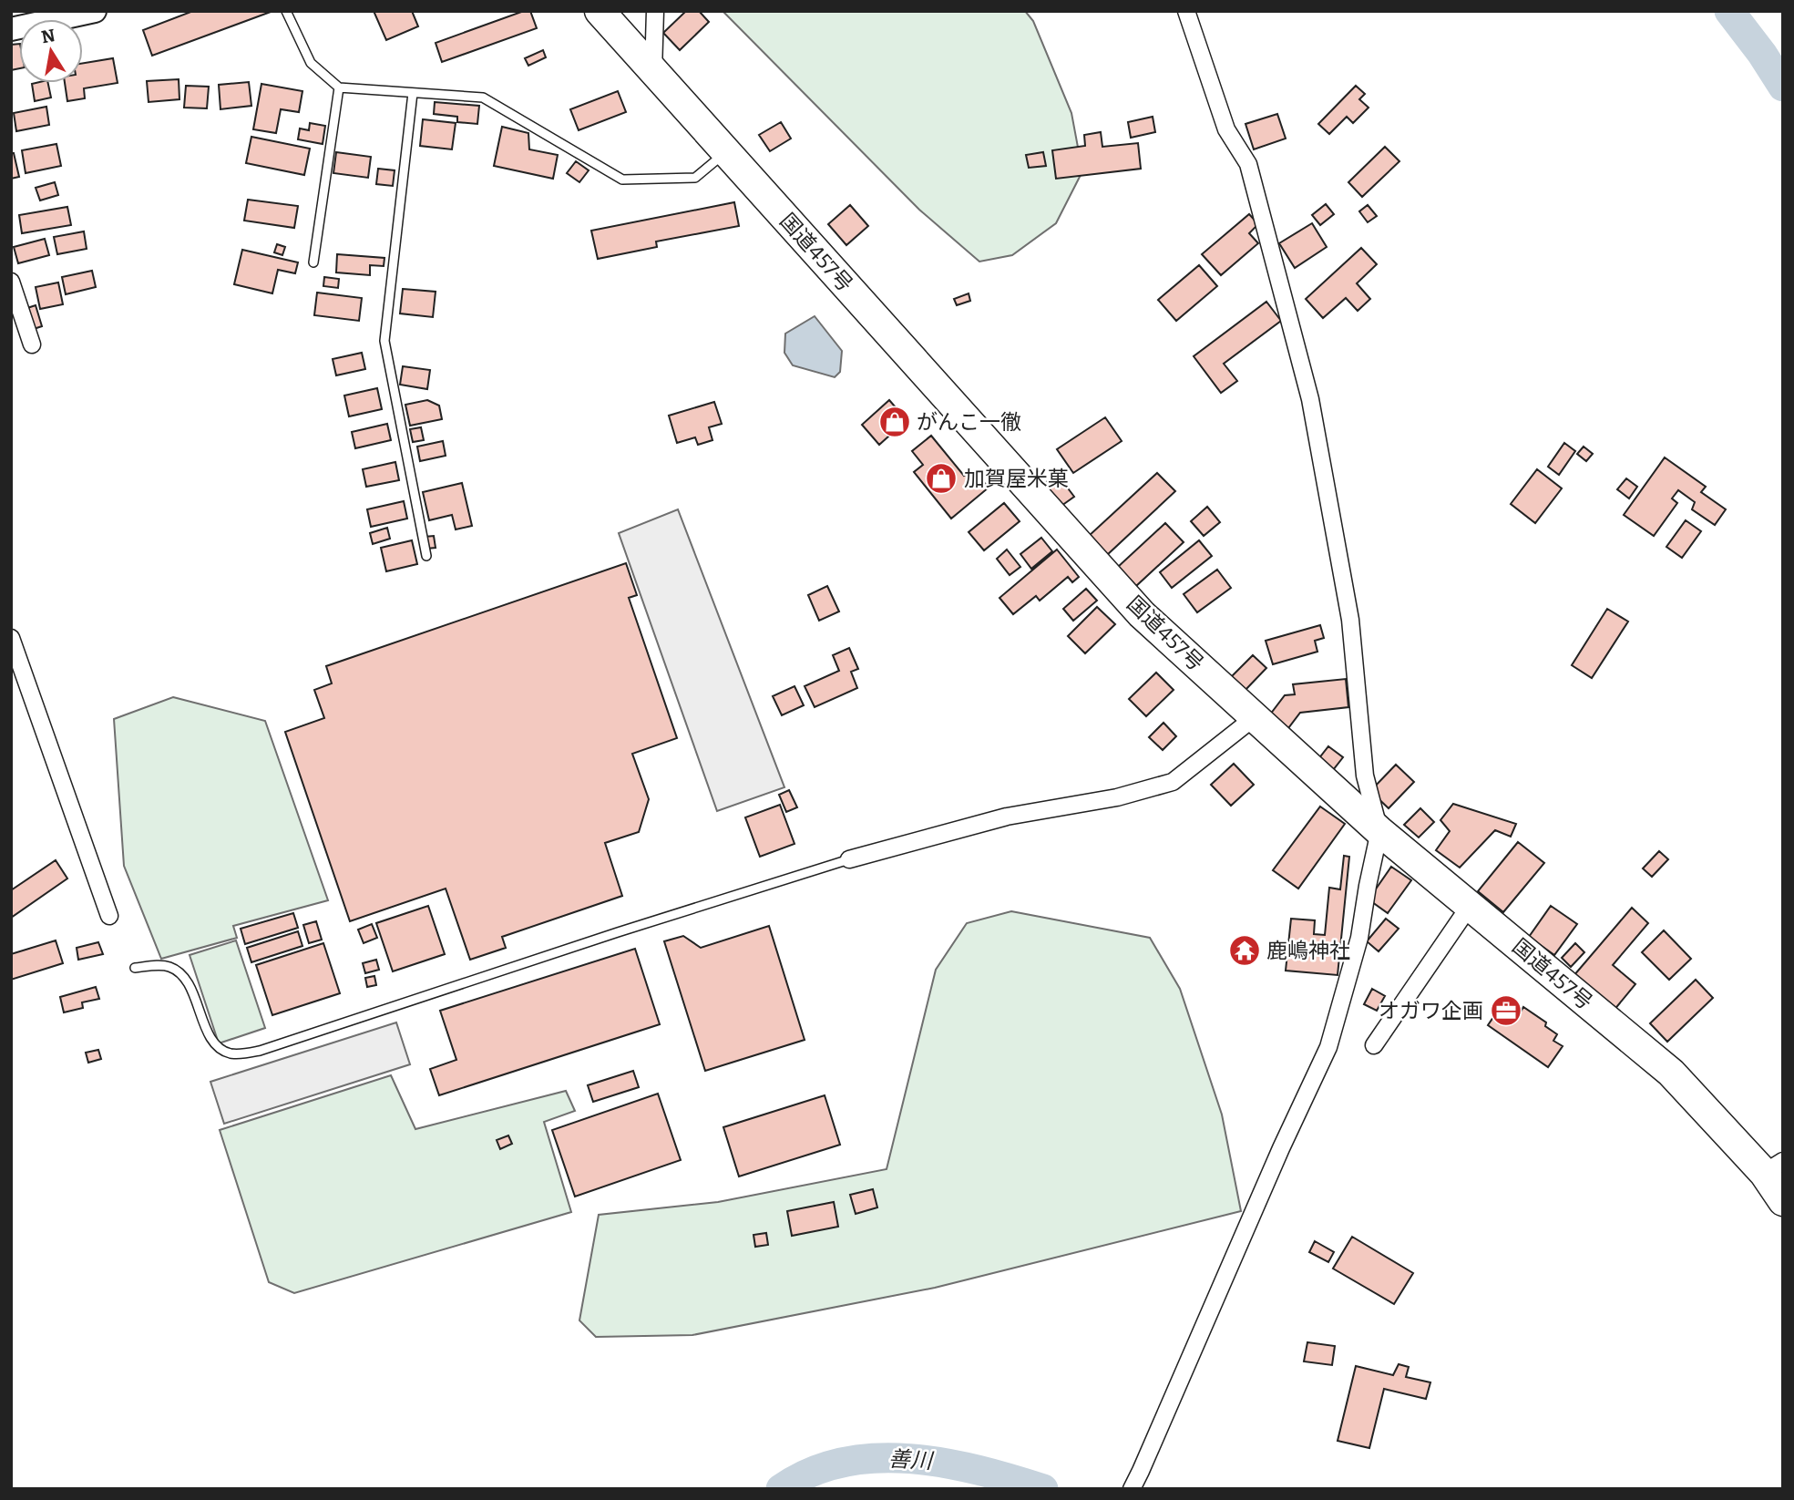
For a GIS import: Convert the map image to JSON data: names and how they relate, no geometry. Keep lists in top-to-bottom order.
{
  "streets": {
    "highway": ["国道457号"]
  },
  "water": ["善川"],
  "places": {
    "shop": ["がんこ一徹", "加賀屋米菓"],
    "temple": ["鹿嶋神社"],
    "office": ["オガワ企画"]
  },
  "north": "top"
}
